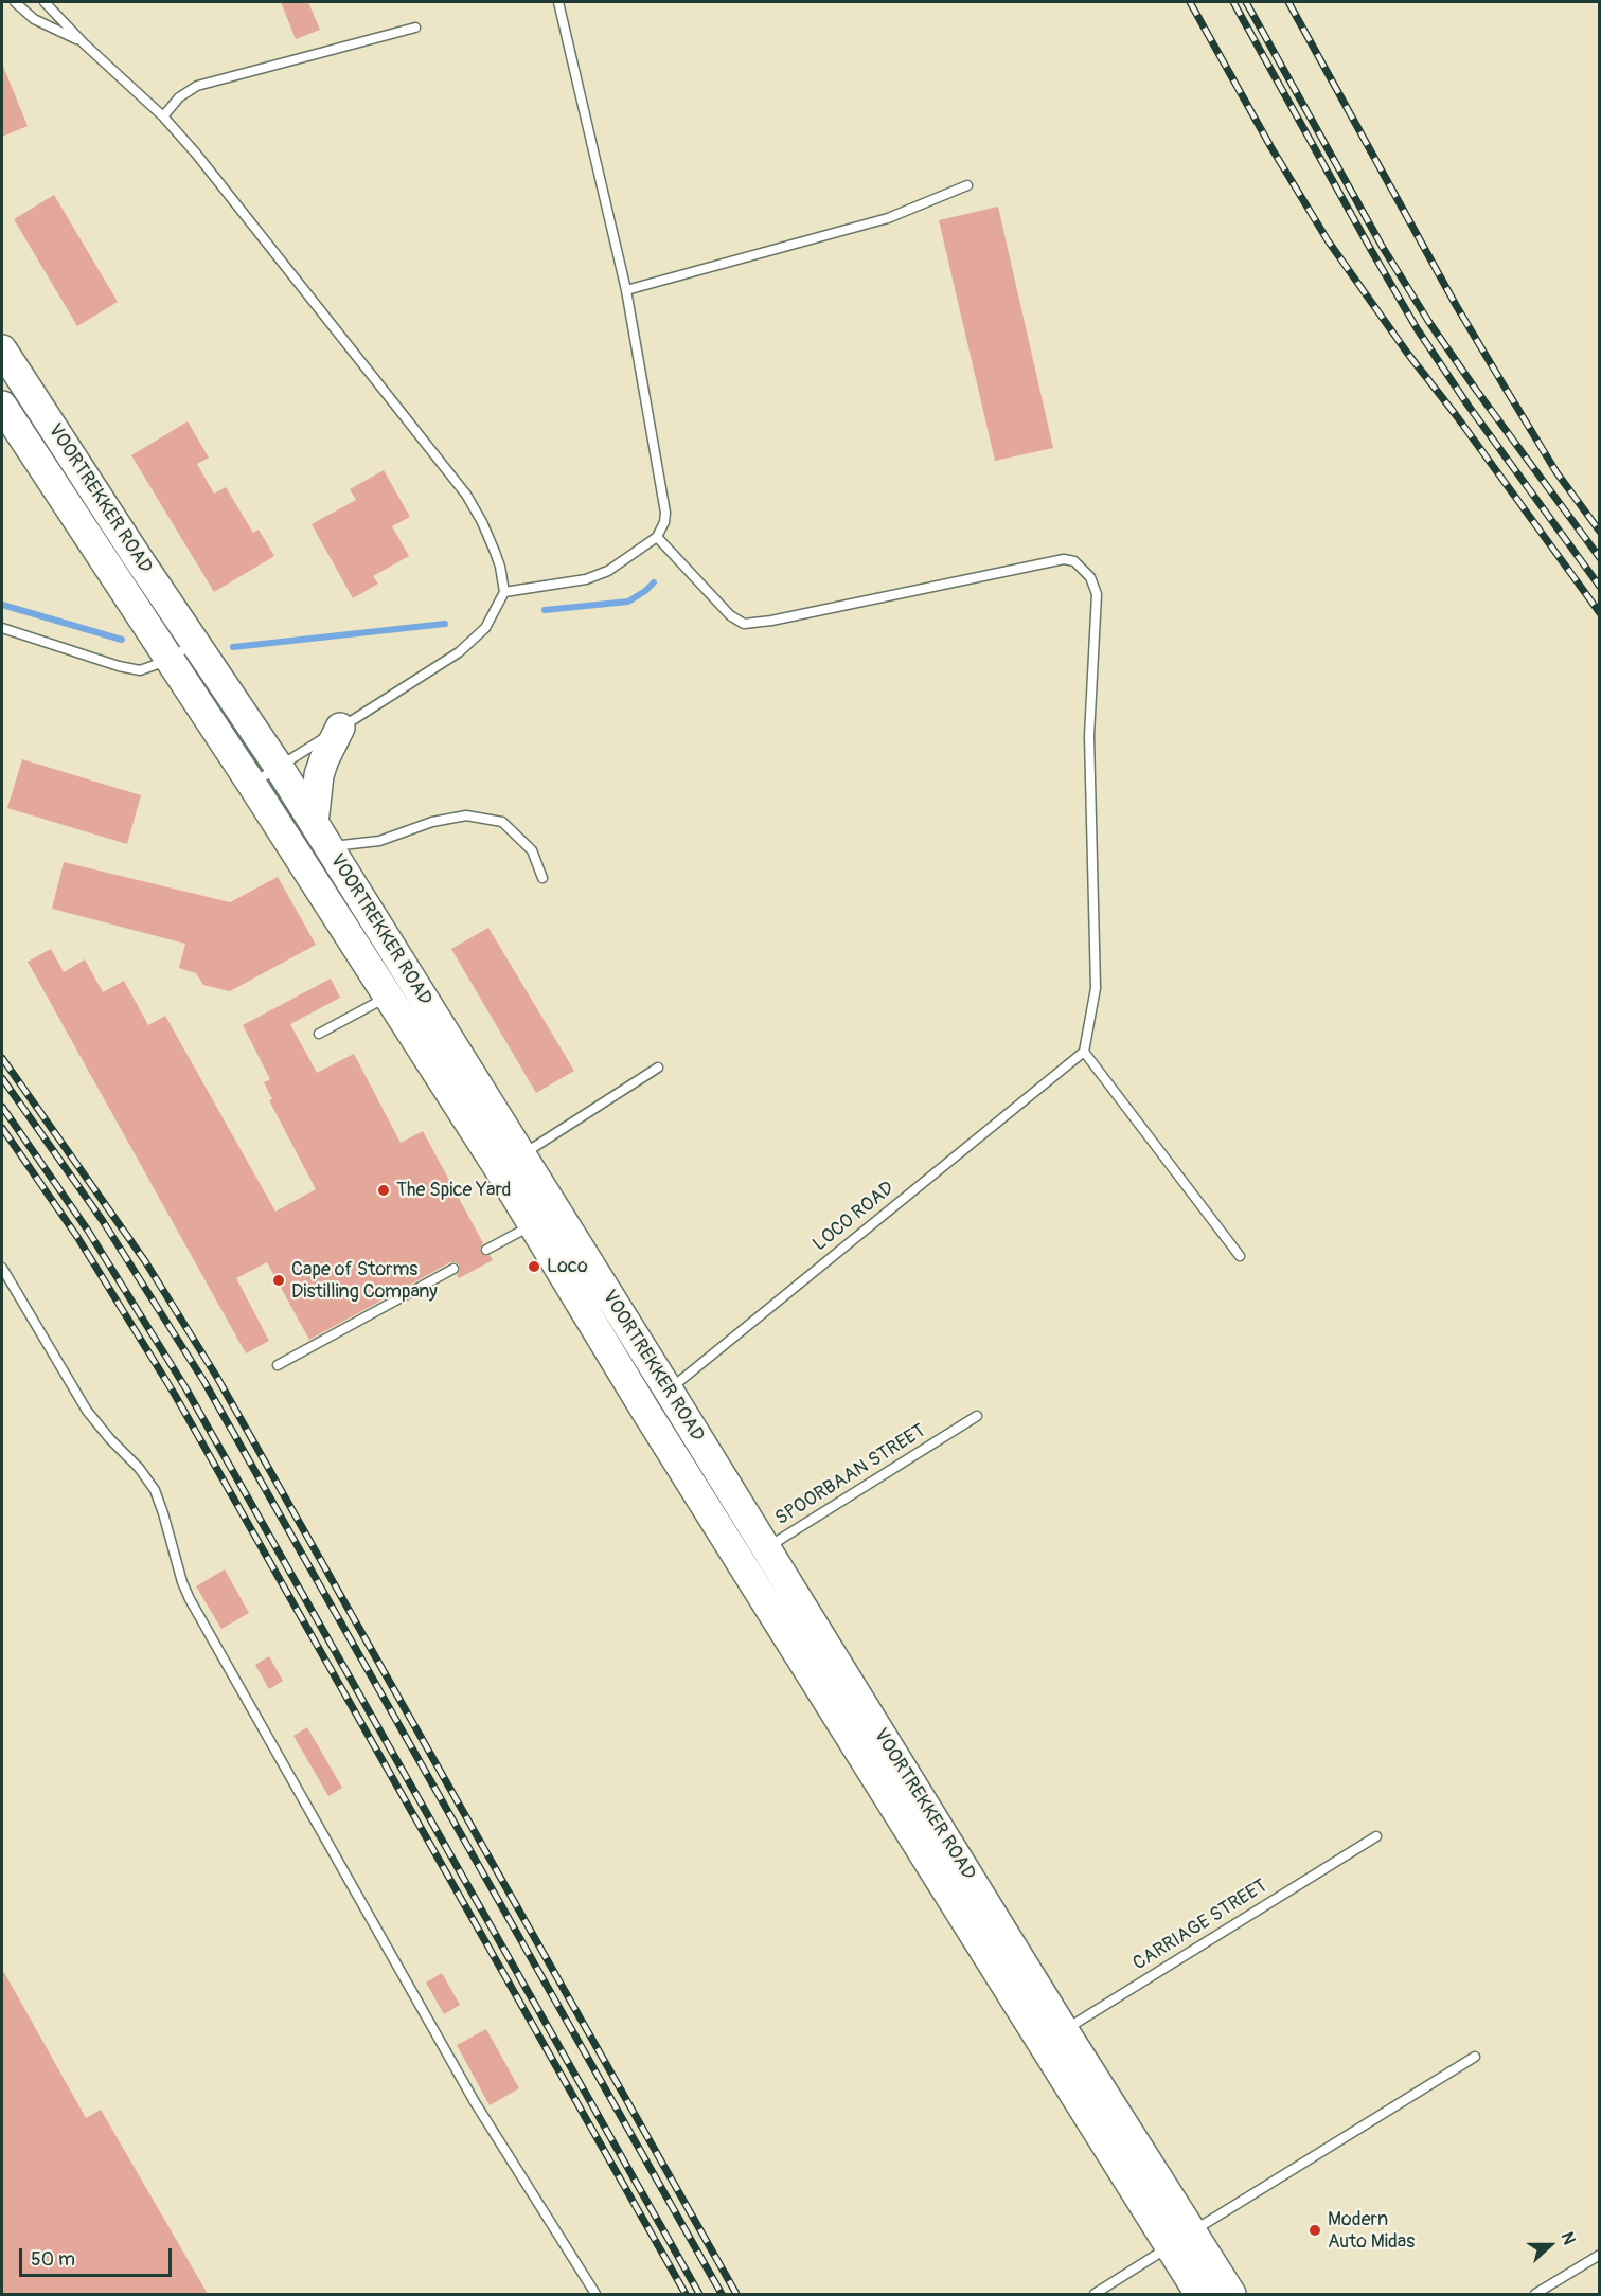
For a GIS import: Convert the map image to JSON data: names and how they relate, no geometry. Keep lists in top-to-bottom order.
{
  "streets": {
    "main road": ["VOORTREKKER ROAD"],
    "lane": ["LOCO ROAD", "SPOORBAAN STREET", "CARRIAGE STREET"]
  },
  "crossings": [
    ["VOORTREKKER ROAD", "LOCO ROAD"],
    ["VOORTREKKER ROAD", "SPOORBAAN STREET"],
    ["VOORTREKKER ROAD", "CARRIAGE STREET"]
  ],
  "places": [
    "The Spice Yard",
    "Loco",
    "Cape of Storms Distilling Company",
    "Modern Auto Midas"
  ],
  "scale_bar": "50 m",
  "north": "right"
}
